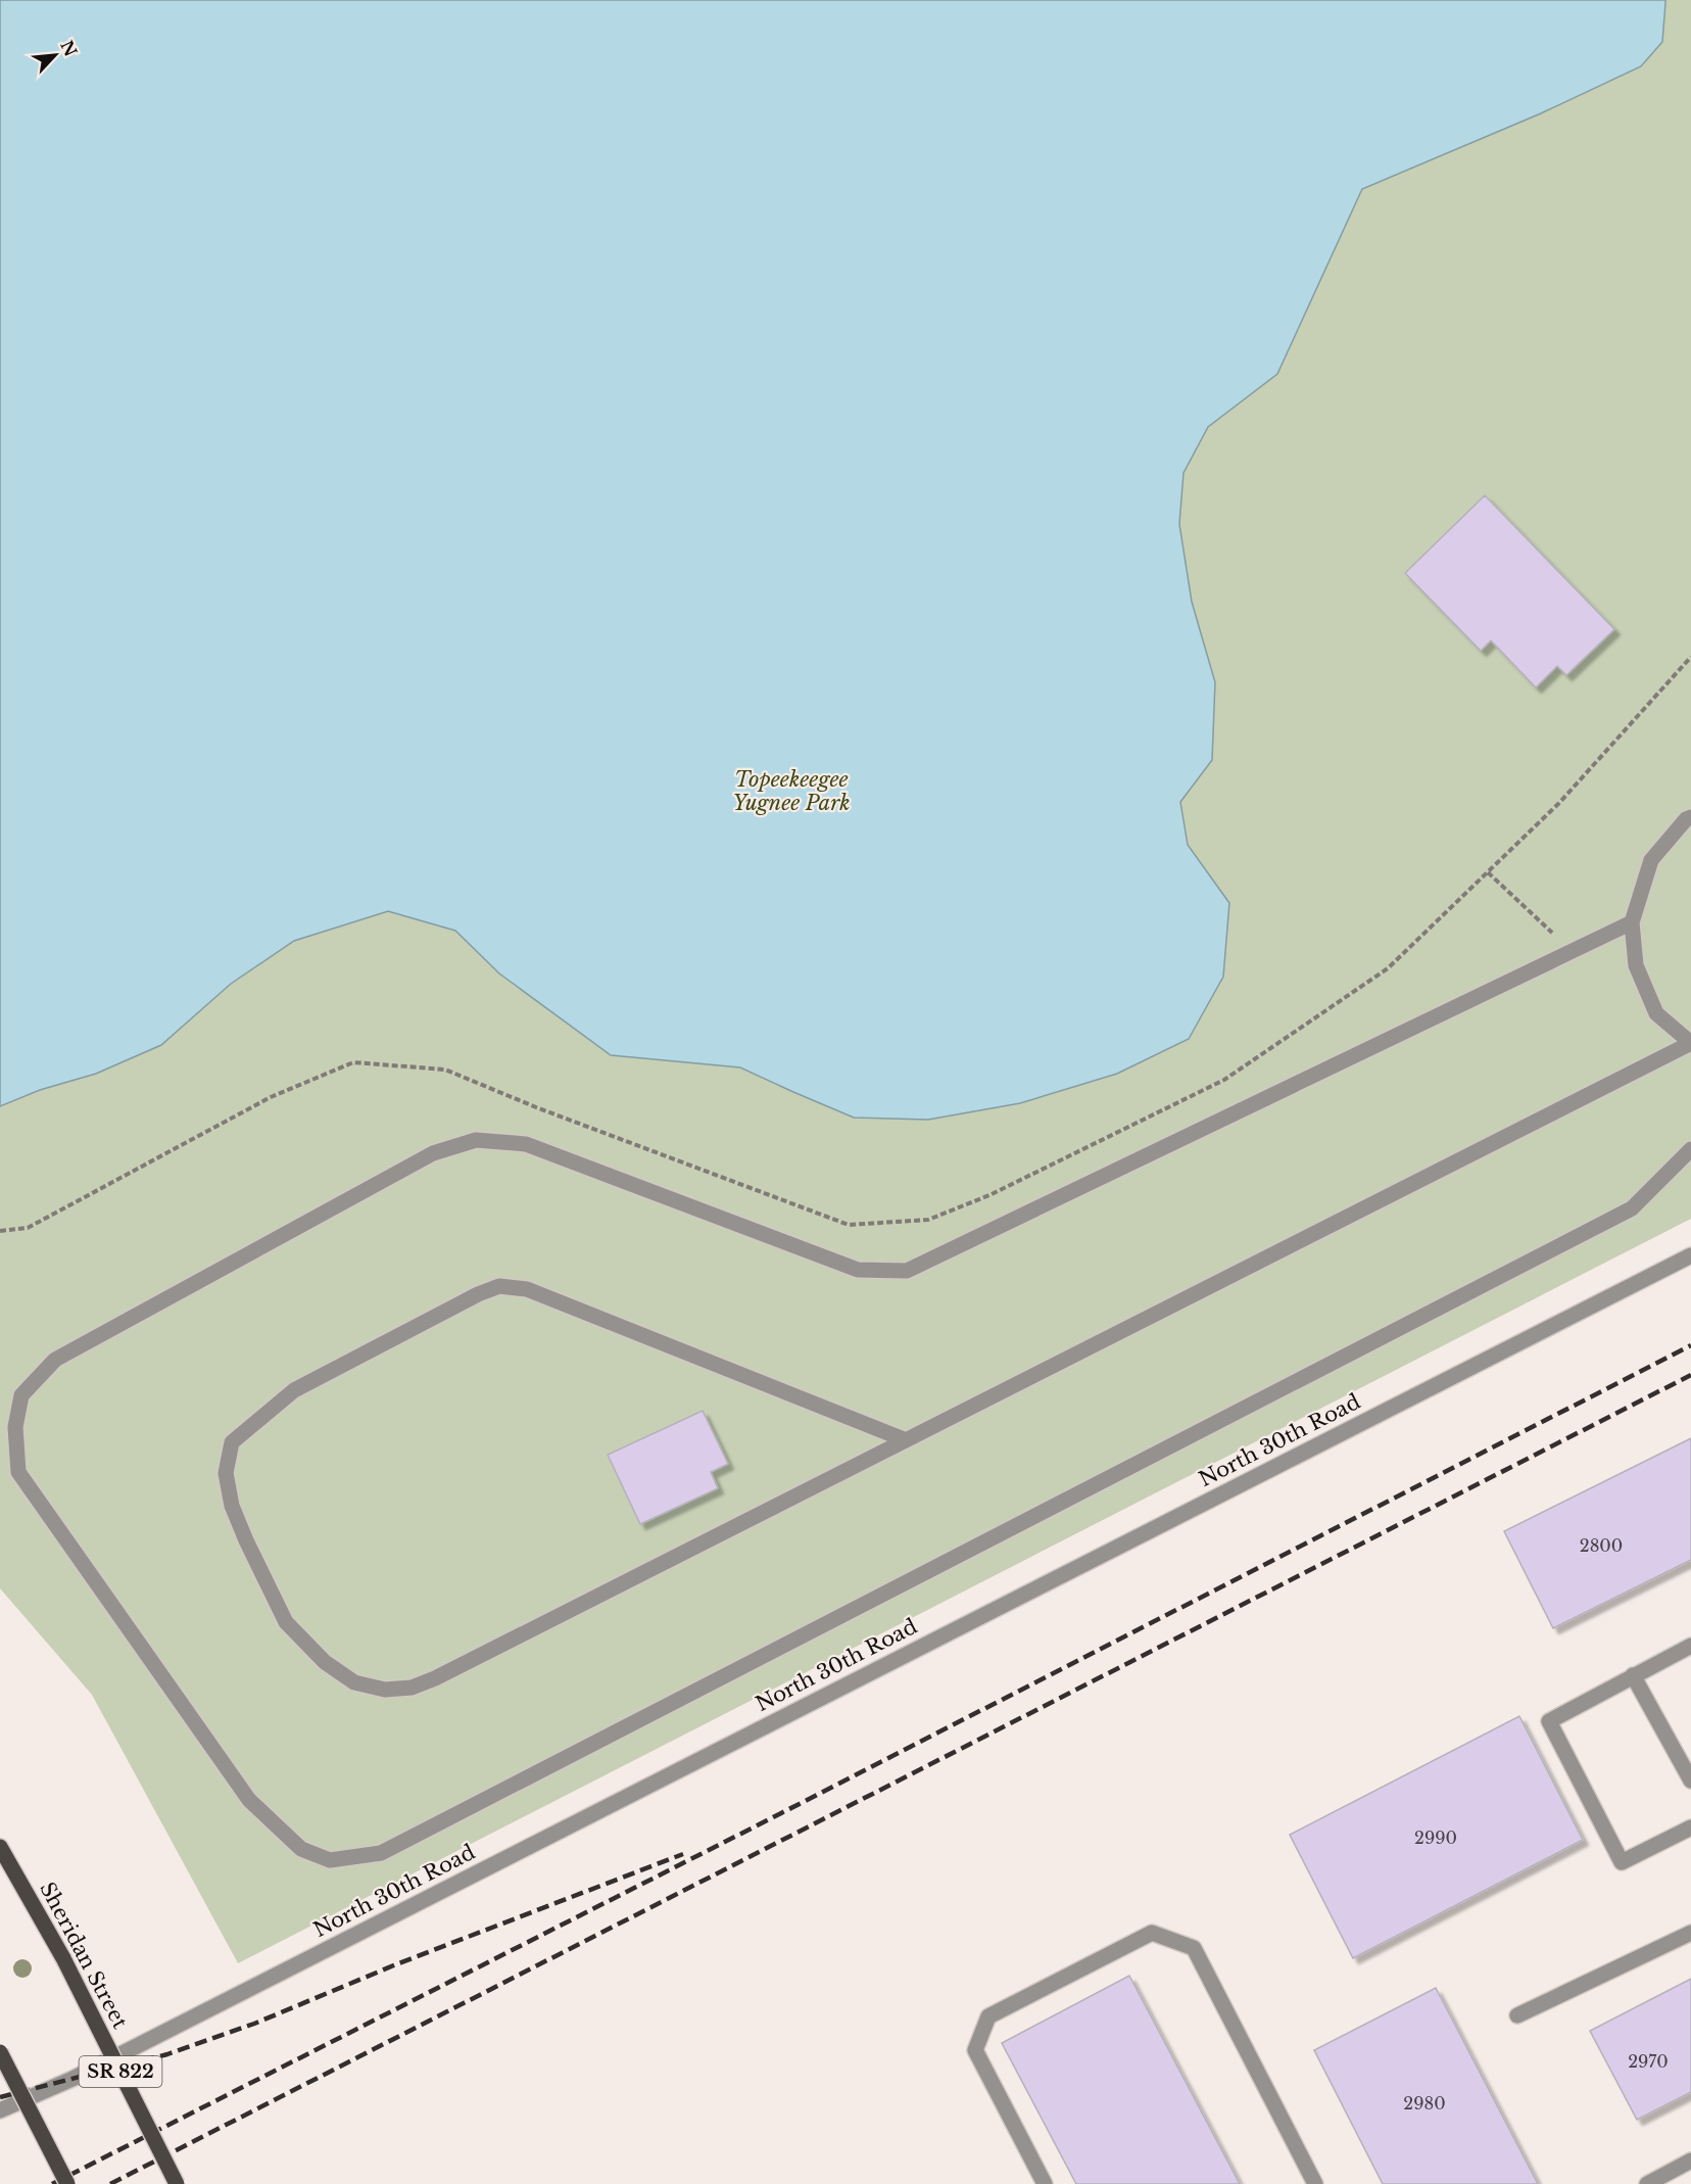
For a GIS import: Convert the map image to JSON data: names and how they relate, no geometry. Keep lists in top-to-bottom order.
{
  "streets": {
    "main road": ["Sheridan Street", "SR 822"],
    "street": ["North 30th Road"]
  },
  "parks": ["Topeekeegee Yugnee Park"],
  "house_numbers": [
    "2800",
    "2990",
    "2970",
    "2980"
  ],
  "north": "top right"
}
